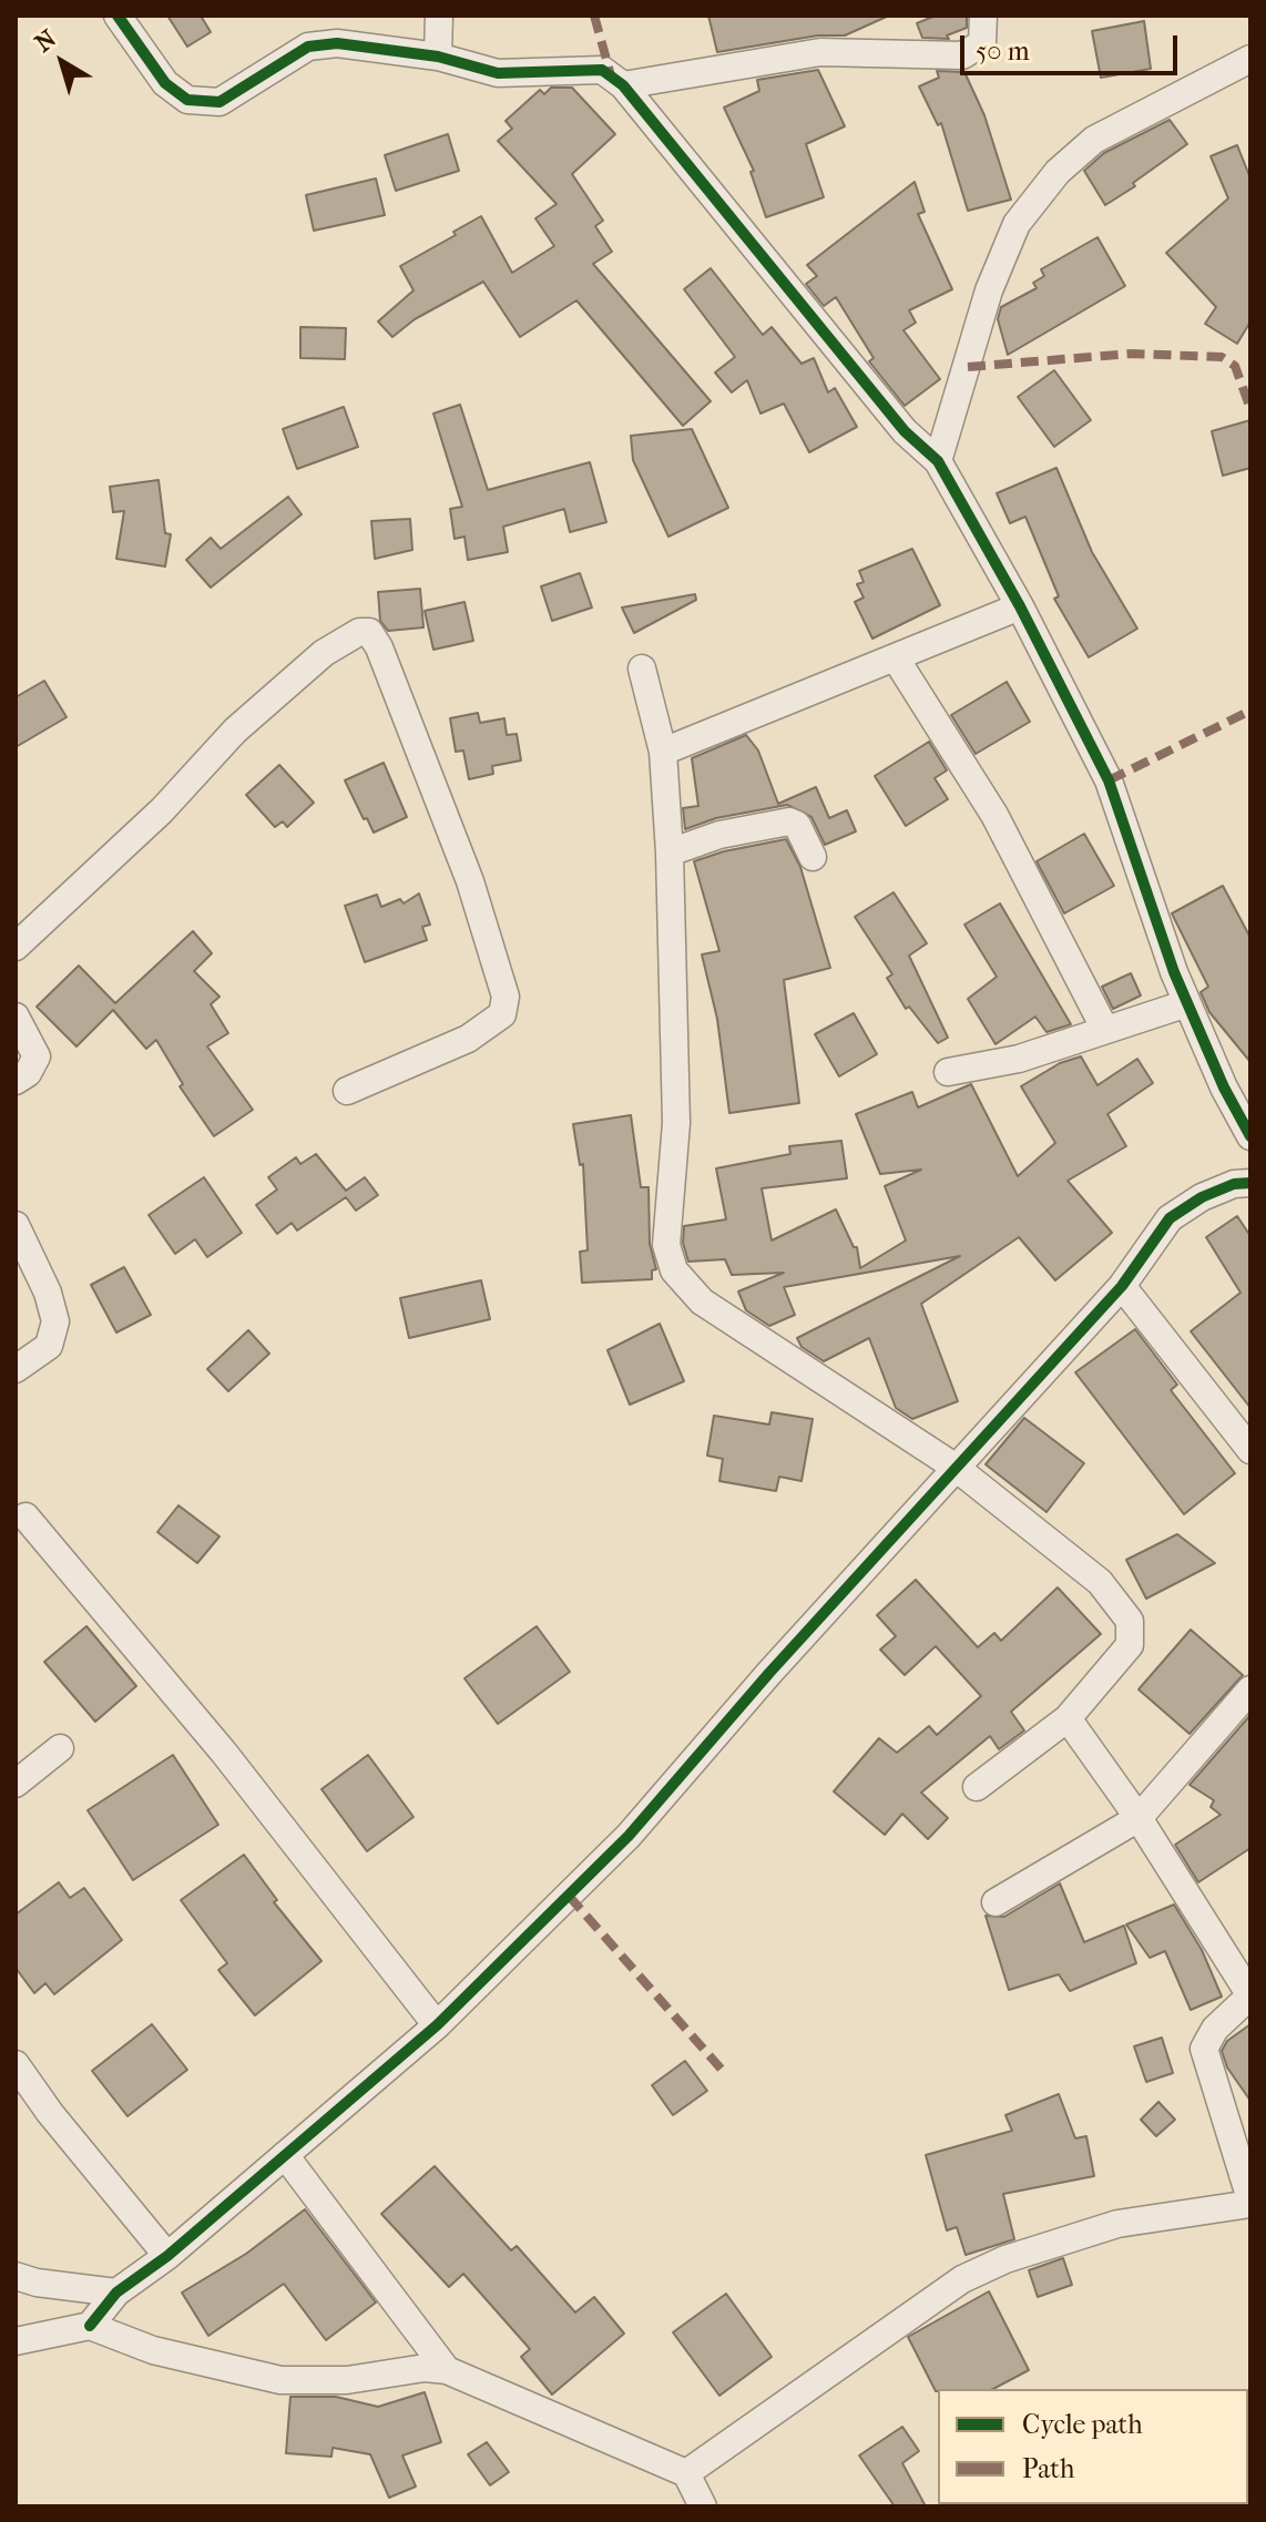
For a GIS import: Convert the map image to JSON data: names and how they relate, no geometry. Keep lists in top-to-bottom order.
{
  "legend": ["Cycle path", "Path"],
  "scale_bar": "50 m",
  "north": "top left"
}
